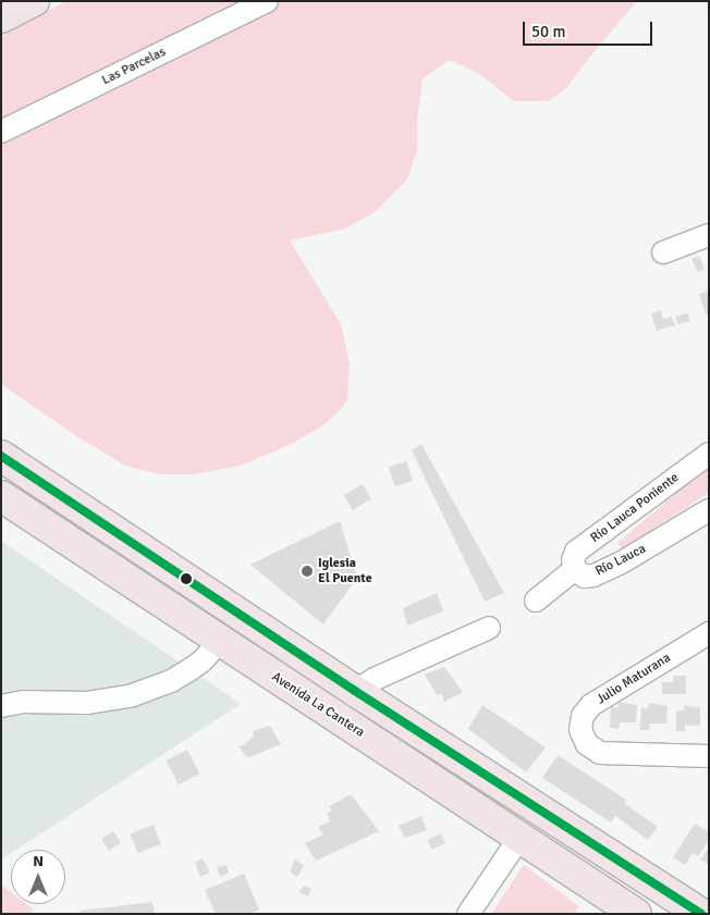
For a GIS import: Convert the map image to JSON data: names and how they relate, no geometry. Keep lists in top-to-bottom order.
{
  "streets": {
    "highway": ["Avenida La Cantera"],
    "street": [
      "Las Parcelas",
      "Río Lauca Poniente",
      "Río Lauca",
      "Julio Maturana"
    ]
  },
  "crossings": [
    ["Río Lauca Poniente", "Río Lauca"]
  ],
  "places": ["Iglesia El Puente"],
  "scale_bar": "50 m",
  "north": "top"
}
